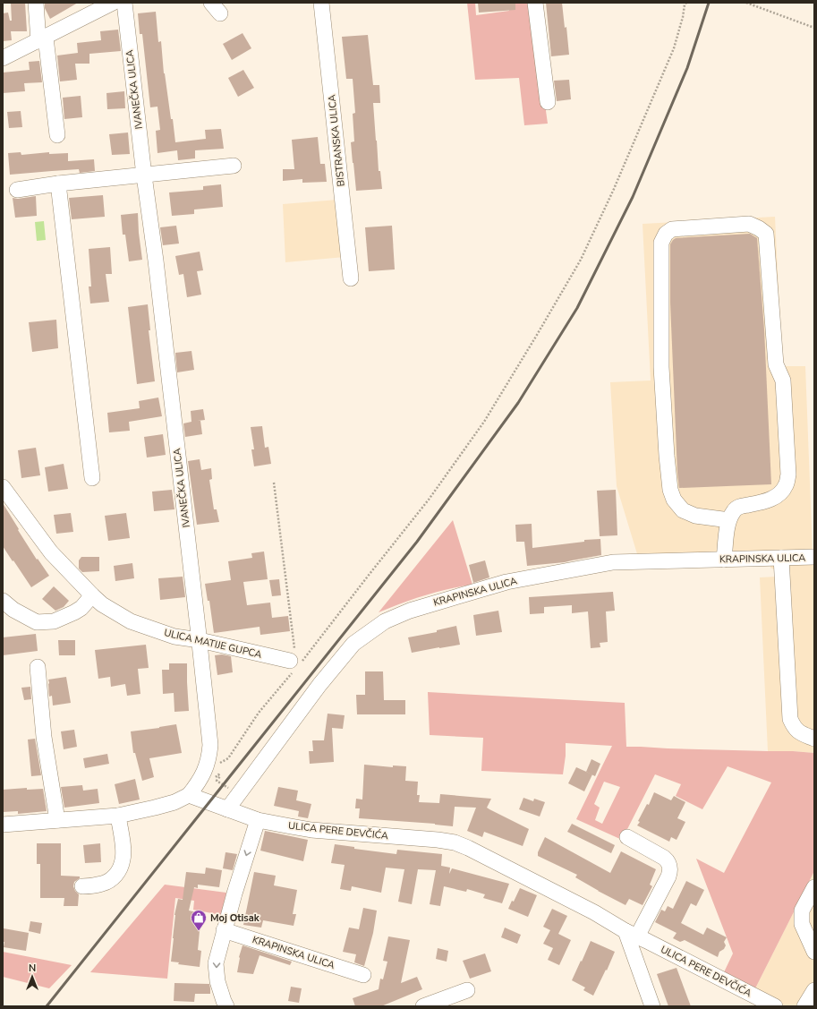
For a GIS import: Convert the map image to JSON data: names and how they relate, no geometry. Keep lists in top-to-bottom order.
{
  "streets": {
    "street": [
      "IVANEČKA ULICA",
      "BISTRANSKA ULICA",
      "KRAPINSKA ULICA",
      "ULICA MATIJE GUPCA",
      "ULICA PERE DEVČIĆA"
    ]
  },
  "crossings": [
    ["IVANEČKA ULICA", "ULICA MATIJE GUPCA"],
    ["IVANEČKA ULICA", "ULICA PERE DEVČIĆA"],
    ["KRAPINSKA ULICA", "ULICA PERE DEVČIĆA"]
  ],
  "places": {
    "shop": ["Moj Otisak"]
  },
  "north": "top"
}
